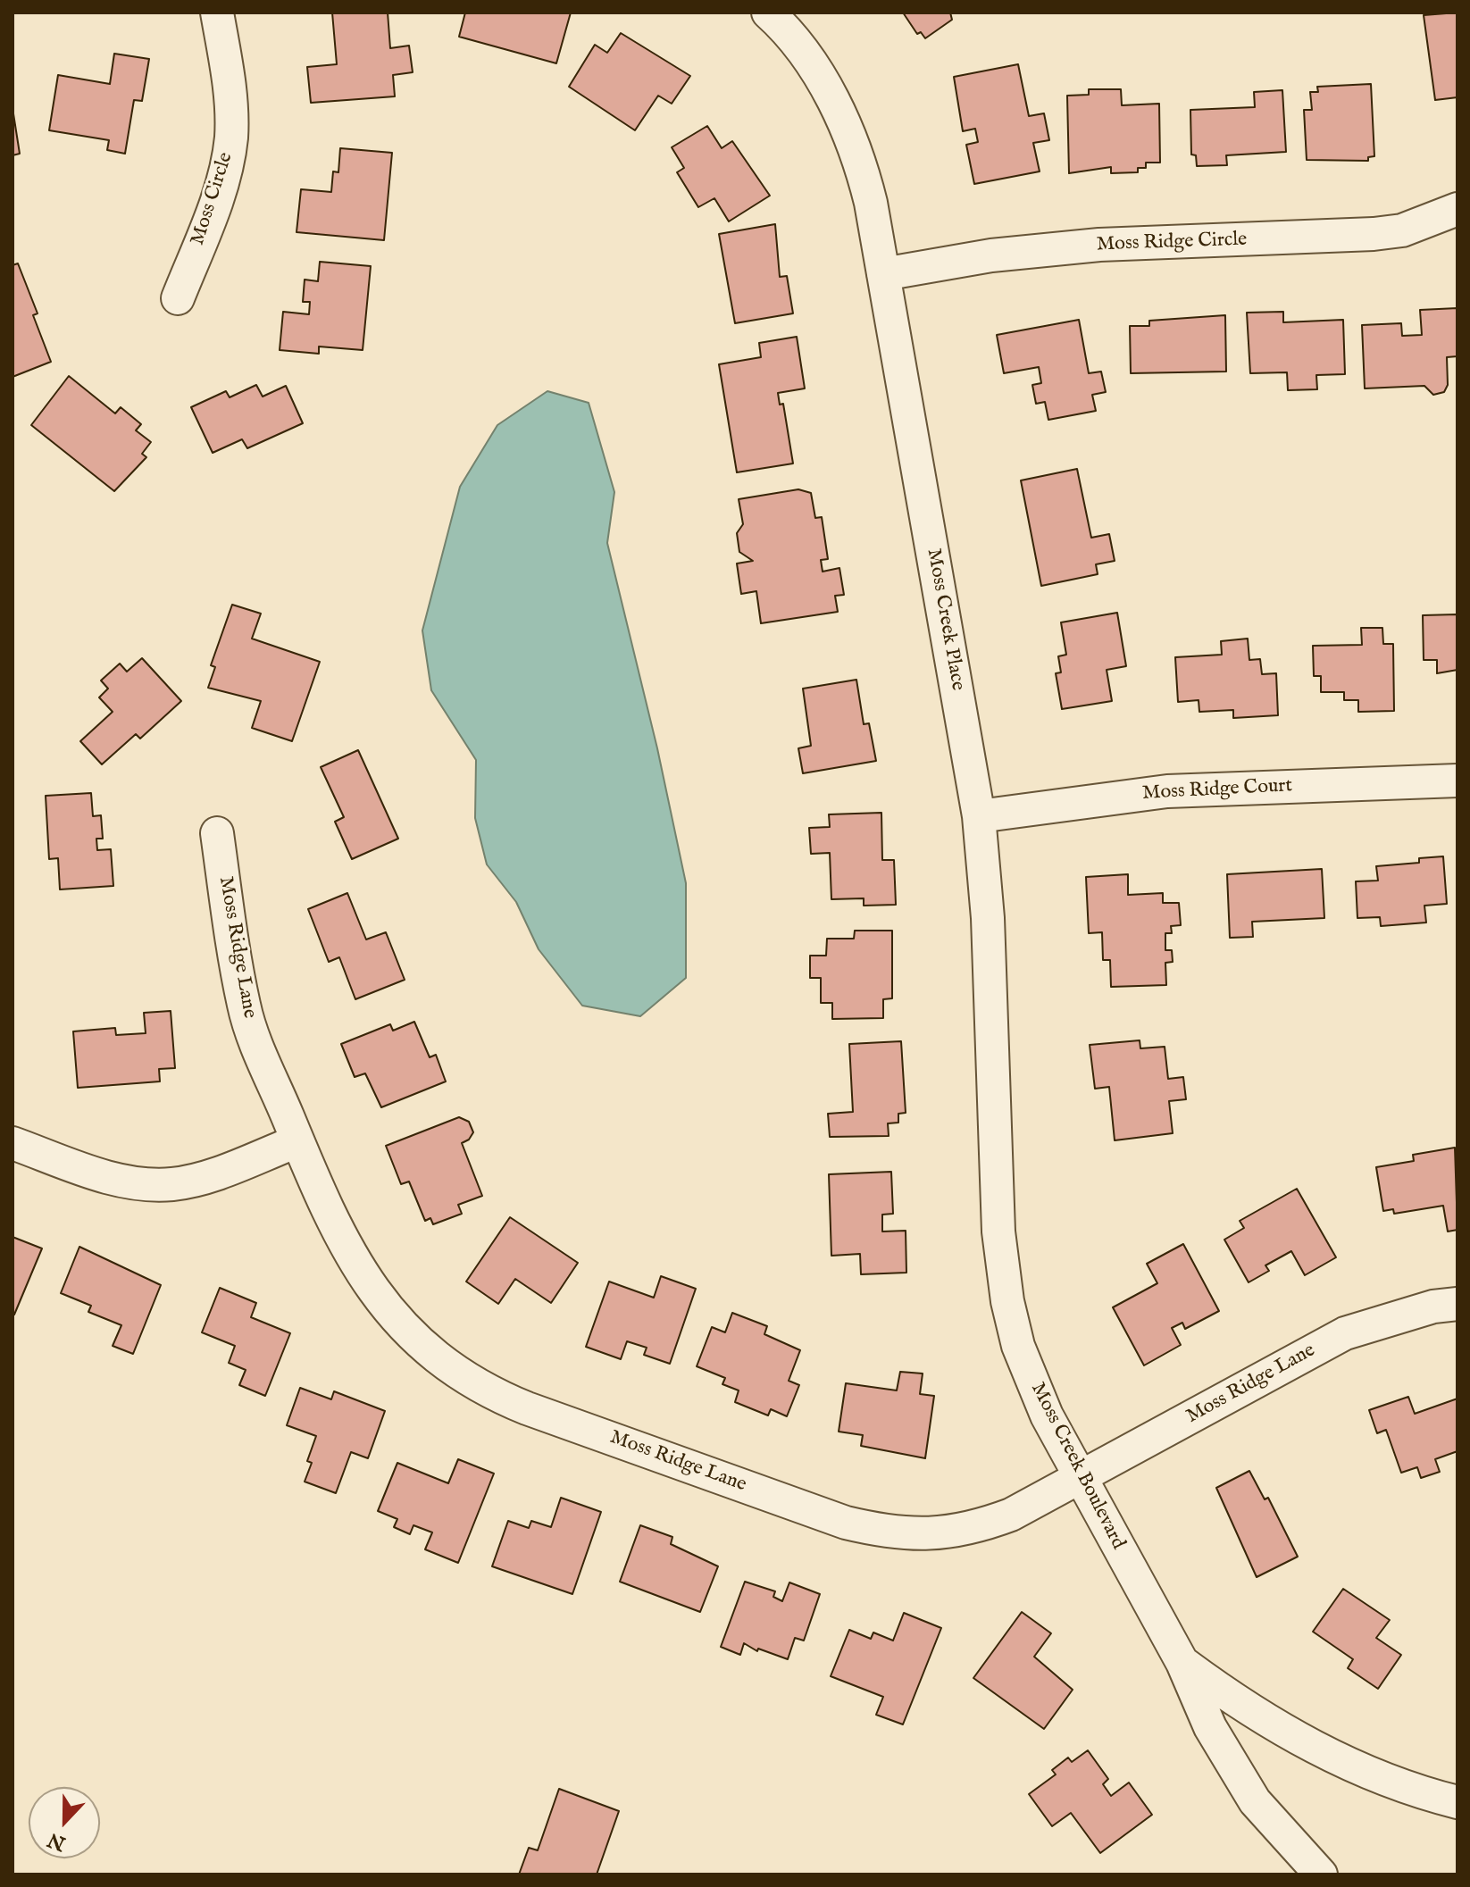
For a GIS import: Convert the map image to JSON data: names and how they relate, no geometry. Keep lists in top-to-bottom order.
{
  "streets": {
    "street": [
      "Moss Circle",
      "Moss Ridge Circle",
      "Moss Creek Place",
      "Moss Ridge Court",
      "Moss Ridge Lane",
      "Moss Creek Boulevard"
    ]
  },
  "crossings": [
    ["Moss Ridge Circle", "Moss Creek Place"],
    ["Moss Creek Place", "Moss Ridge Court"],
    ["Moss Creek Place", "Moss Creek Boulevard"],
    ["Moss Ridge Lane", "Moss Creek Boulevard"]
  ],
  "north": "bottom"
}
